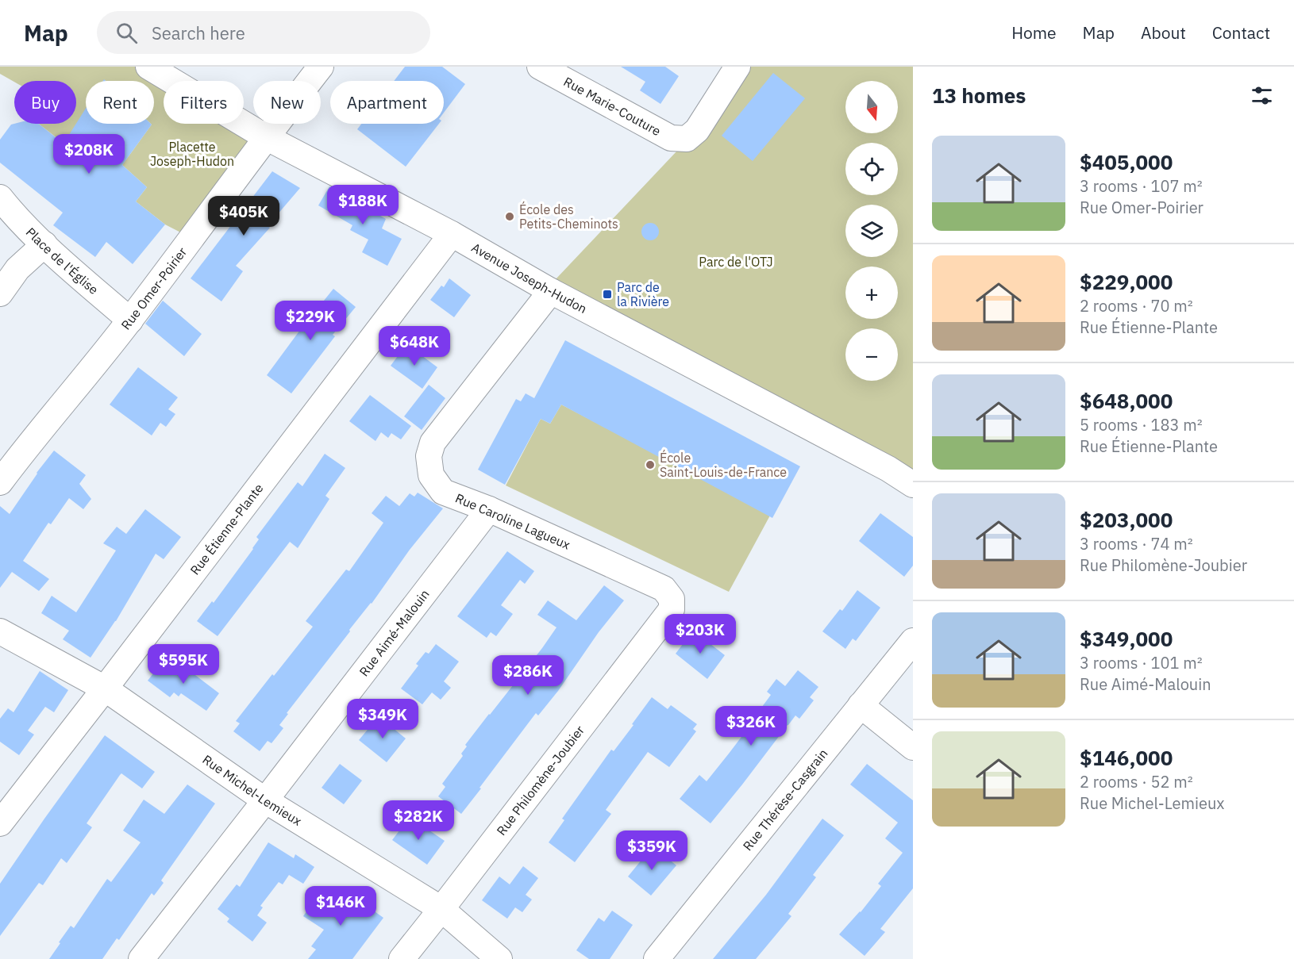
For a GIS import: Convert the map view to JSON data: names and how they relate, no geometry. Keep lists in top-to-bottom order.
{
  "streets": {
    "street": [
      "Rue Marie-Couture",
      "Place de l'Église",
      "Avenue Joseph-Hudon",
      "Rue Omer-Poirier",
      "Rue Caroline Lagueux",
      "Rue Étienne-Plante",
      "Rue Aimé-Malouin",
      "Rue Philomène-Joubier",
      "Rue Michel-Lemieux",
      "Rue Thérèse-Casgrain"
    ]
  },
  "crossings": [
    ["Place de l'Église", "Rue Omer-Poirier"],
    ["Avenue Joseph-Hudon", "Rue Omer-Poirier"],
    ["Avenue Joseph-Hudon", "Rue Caroline Lagueux"],
    ["Avenue Joseph-Hudon", "Rue Étienne-Plante"],
    ["Rue Caroline Lagueux", "Rue Aimé-Malouin"],
    ["Rue Caroline Lagueux", "Rue Philomène-Joubier"],
    ["Rue Étienne-Plante", "Rue Michel-Lemieux"],
    ["Rue Aimé-Malouin", "Rue Michel-Lemieux"],
    ["Rue Philomène-Joubier", "Rue Michel-Lemieux"]
  ],
  "parks": ["Placette Joseph-Hudon", "Parc de l'OTJ"],
  "places": {
    "other": ["École des Petits-Cheminots", "École Saint-Louis-de-France"],
    "transit": ["Parc de la Rivière"]
  },
  "north": "bottom",
  "page": {
    "header": "Map",
    "search": "Search here",
    "nav": [
      "Home",
      "Map",
      "About",
      "Contact"
    ],
    "heading": "13 homes",
    "map_buttons": ["+", "−"],
    "chip": [
      "Buy",
      "Rent",
      "Filters",
      "New",
      "Apartment"
    ],
    "list": [
      {
        "name": "$405,000",
        "note": "3 rooms · 107 m² · Rue Omer-Poirier"
      },
      {
        "name": "$229,000",
        "note": "2 rooms · 70 m² · Rue Étienne-Plante"
      },
      {
        "name": "$648,000",
        "note": "5 rooms · 183 m² · Rue Étienne-Plante"
      },
      {
        "name": "$203,000",
        "note": "3 rooms · 74 m² · Rue Philomène-Joubier"
      },
      {
        "name": "$349,000",
        "note": "3 rooms · 101 m² · Rue Aimé-Malouin"
      },
      {
        "name": "$146,000",
        "note": "2 rooms · 52 m² · Rue Michel-Lemieux"
      }
    ],
    "price": [
      "$208K",
      "$188K",
      "$405K",
      "$229K",
      "$648K",
      "$203K",
      "$595K",
      "$286K",
      "$349K",
      "$326K",
      "$282K",
      "$359K",
      "$146K"
    ]
  }
}
